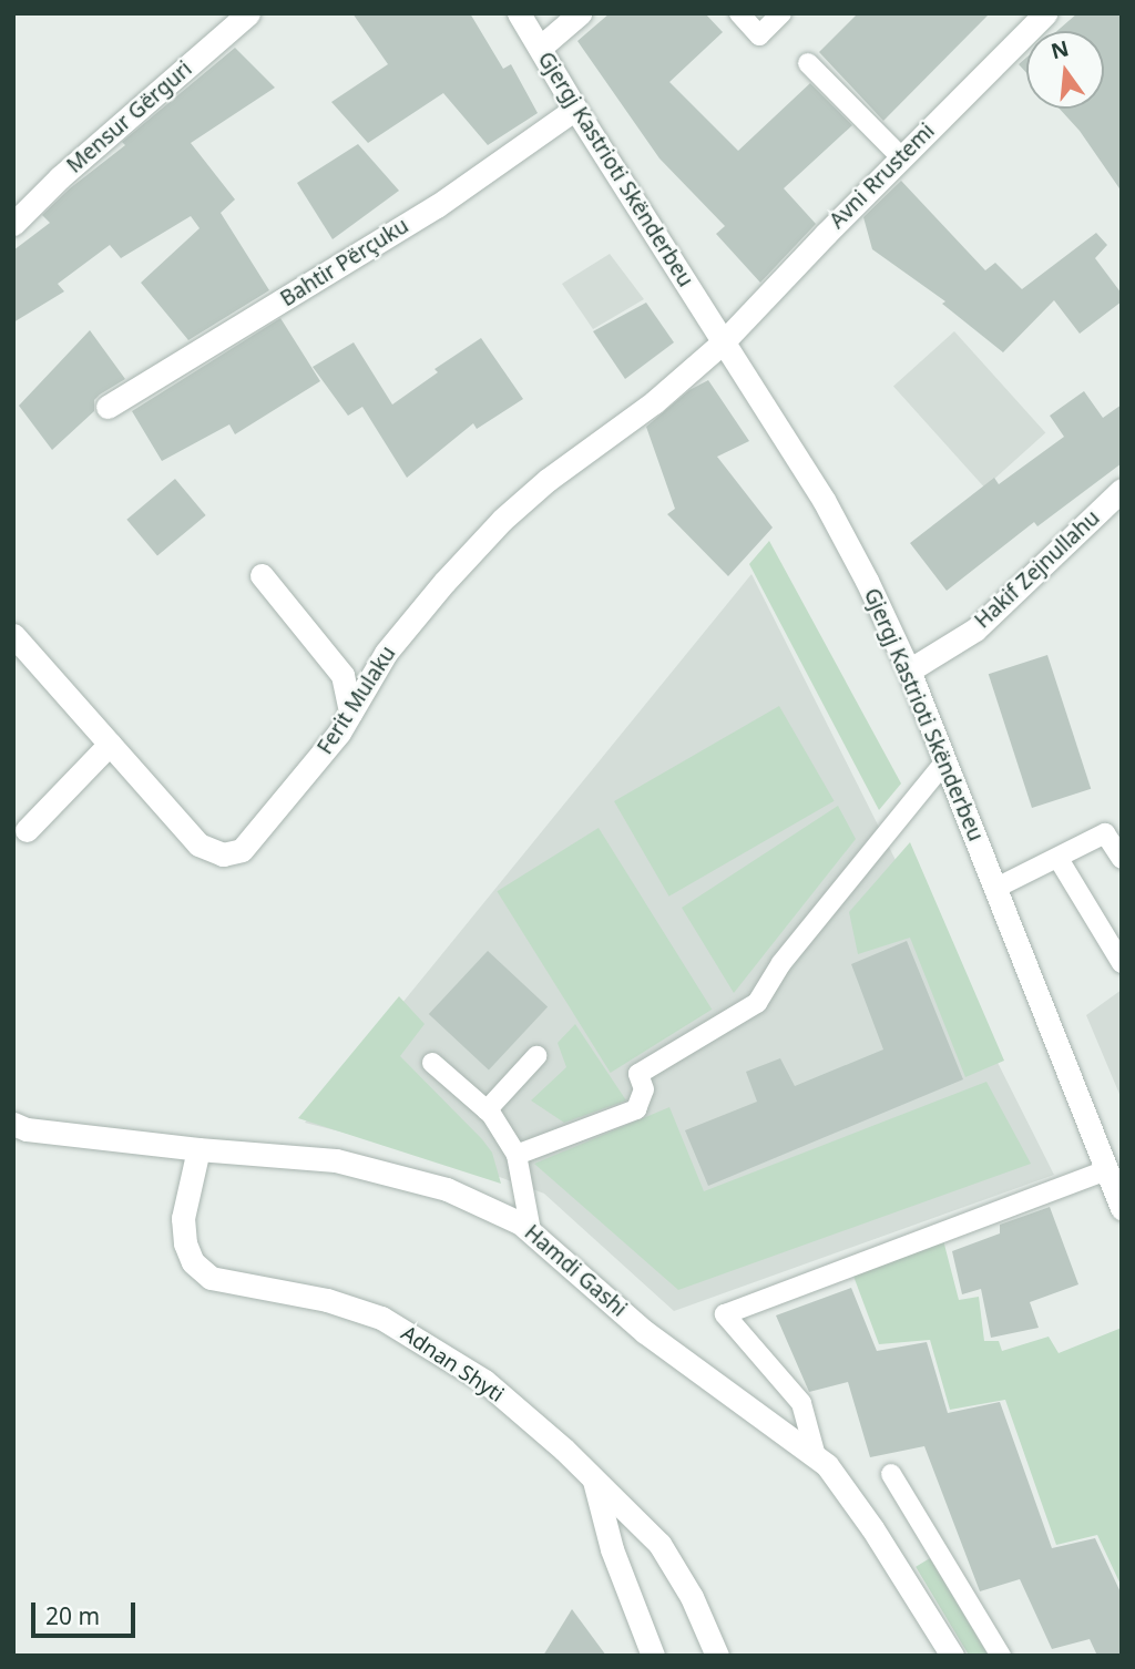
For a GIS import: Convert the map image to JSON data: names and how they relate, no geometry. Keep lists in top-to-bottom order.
{
  "streets": {
    "street": [
      "Mensur Gërguri",
      "Gjergj Kastrioti Skënderbeu",
      "Avni Rrustemi",
      "Bahtir Përçuku",
      "Hakif Zejnullahu",
      "Ferit Mulaku",
      "Hamdi Gashi",
      "Adnan Shyti"
    ]
  },
  "crossings": [
    ["Gjergj Kastrioti Skënderbeu", "Avni Rrustemi"],
    ["Gjergj Kastrioti Skënderbeu", "Bahtir Përçuku"],
    ["Gjergj Kastrioti Skënderbeu", "Hakif Zejnullahu"],
    ["Gjergj Kastrioti Skënderbeu", "Ferit Mulaku"],
    ["Avni Rrustemi", "Ferit Mulaku"],
    ["Hamdi Gashi", "Adnan Shyti"]
  ],
  "scale_bar": "20 m",
  "north": "top"
}
